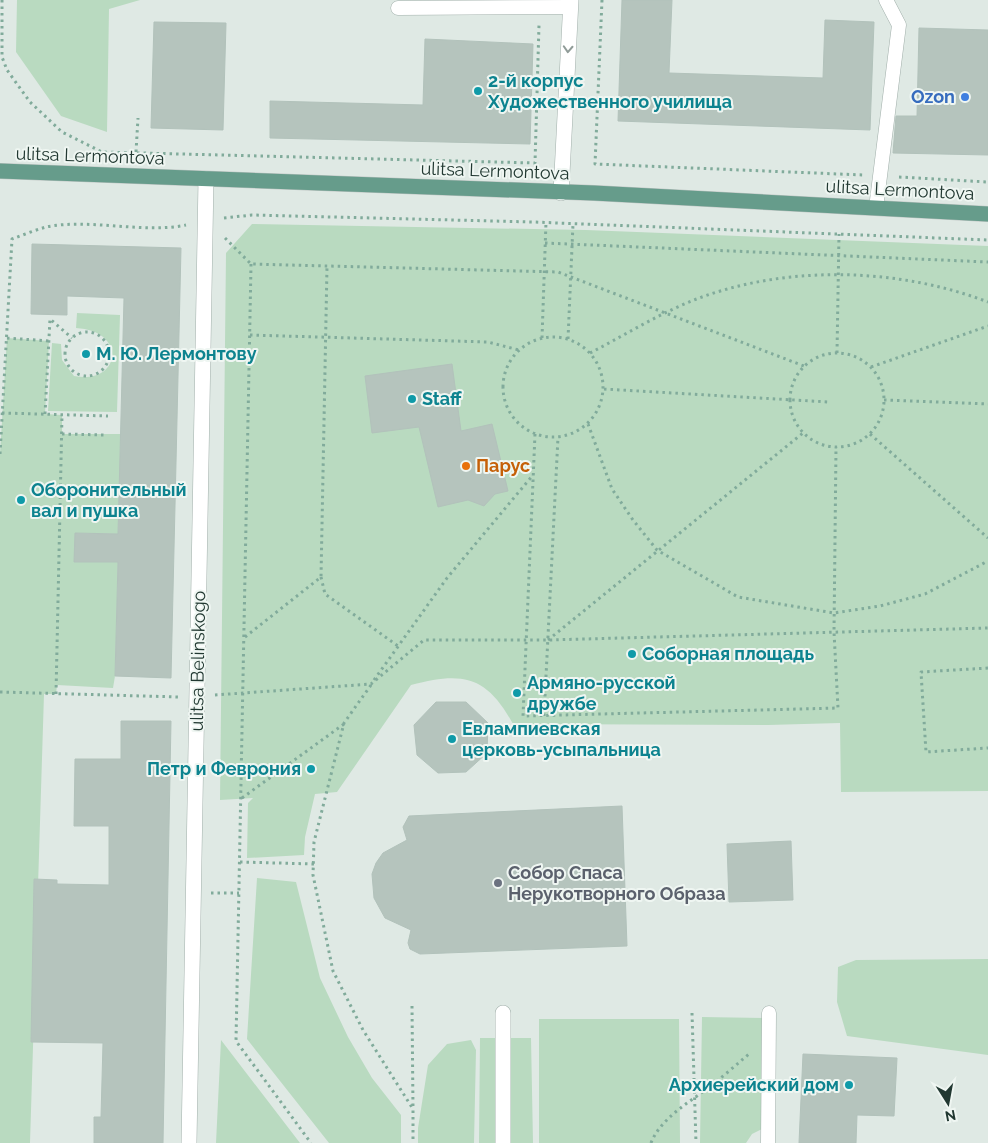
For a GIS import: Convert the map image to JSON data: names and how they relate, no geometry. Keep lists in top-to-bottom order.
{
  "streets": {
    "main road": ["ulitsa Lermontova"],
    "street": ["ulitsa Belinskogo"]
  },
  "crossings": [
    ["ulitsa Lermontova", "ulitsa Belinskogo"]
  ],
  "places": [
    "2-й корпус Художественного училища",
    "Ozon",
    "М. Ю. Лермонтову",
    "Staff",
    "Парус",
    "Оборонительный вал и пушка",
    "Соборная площадь",
    "Армяно-русской дружбе",
    "Евлампиевская церковь-усыпальница",
    "Петр и Феврония",
    "Собор Спаса Нерукотворного Образа",
    "Архиерейский дом"
  ],
  "north": "bottom"
}
